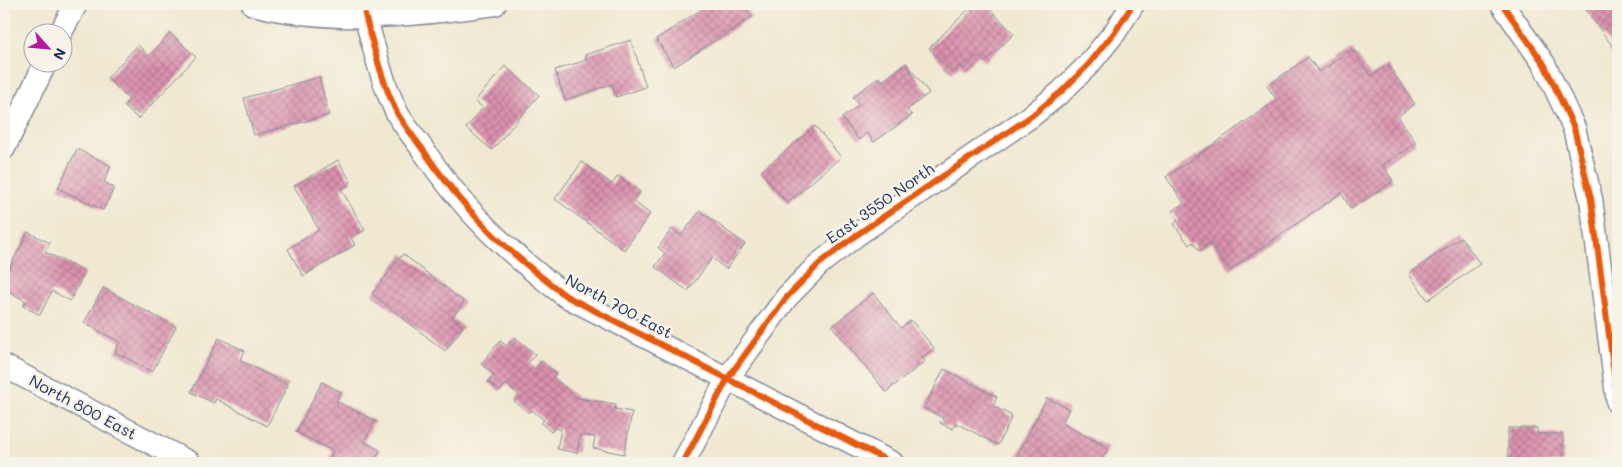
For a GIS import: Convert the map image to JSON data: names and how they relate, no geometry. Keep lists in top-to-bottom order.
{
  "streets": {
    "street": ["East 3550 North", "North 700 East", "North 800 East"]
  },
  "crossings": [
    ["East 3550 North", "North 700 East"]
  ],
  "north": "bottom right"
}
